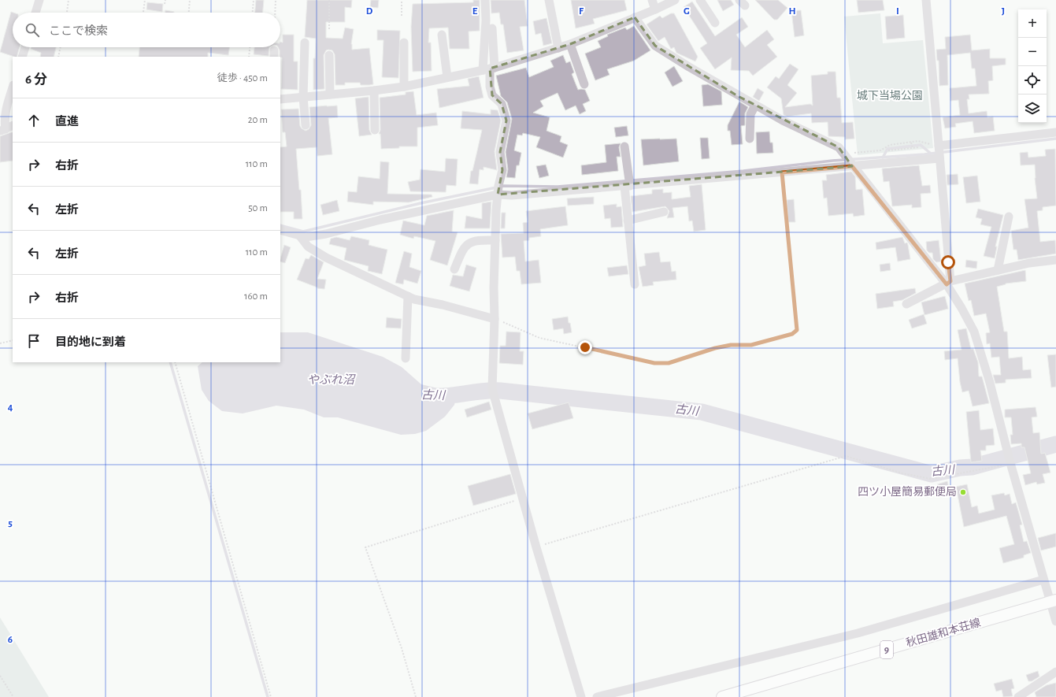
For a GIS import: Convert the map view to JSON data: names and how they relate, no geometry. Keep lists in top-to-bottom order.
{
  "streets": {
    "main road": ["秋田雄和本荘線", "9"]
  },
  "water": ["やぶれ沼", "古川"],
  "parks": ["城下当場公園"],
  "places": ["四ツ小屋簡易郵便局"],
  "page": {
    "map_buttons": ["+", "−"],
    "search": "ここで検索",
    "heading": ["6 分", "徒歩 · 450 m"],
    "list": [
      ["直進", "20 m"],
      ["右折", "110 m"],
      ["左折", "50 m"],
      ["左折", "110 m"],
      ["右折", "160 m"],
      "目的地に到着"
    ]
  },
  "grid": {
    "columns": [
      "D",
      "E",
      "F",
      "G",
      "H",
      "I",
      "J"
    ],
    "rows": ["4", "5", "6"]
  }
}
